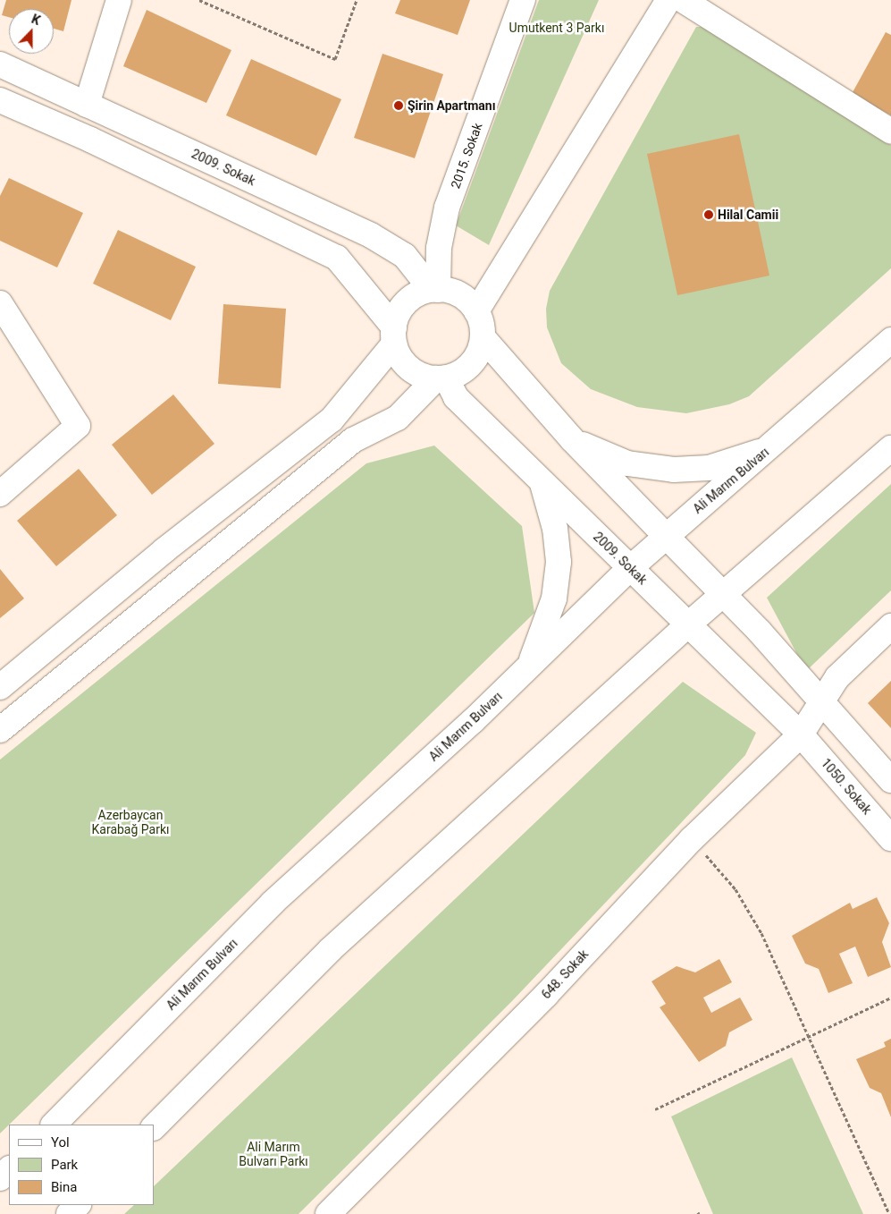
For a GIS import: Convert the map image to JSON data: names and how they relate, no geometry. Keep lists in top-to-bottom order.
{
  "streets": {
    "street": [
      "2015. Sokak",
      "2009. Sokak",
      "Ali Marım Bulvarı",
      "1050. Sokak",
      "648. Sokak"
    ]
  },
  "crossings": [
    ["2015. Sokak", "2009. Sokak"],
    ["2009. Sokak", "Ali Marım Bulvarı"],
    ["2009. Sokak", "1050. Sokak"],
    ["2009. Sokak", "648. Sokak"],
    ["1050. Sokak", "648. Sokak"]
  ],
  "parks": ["Umutkent 3 Parkı", "Azerbaycan Karabağ Parkı", "Ali Marım Bulvarı Parkı"],
  "places": ["Şirin Apartmanı", "Hilal Camii"],
  "legend": ["Yol", "Park", "Bina"],
  "north": "top"
}
